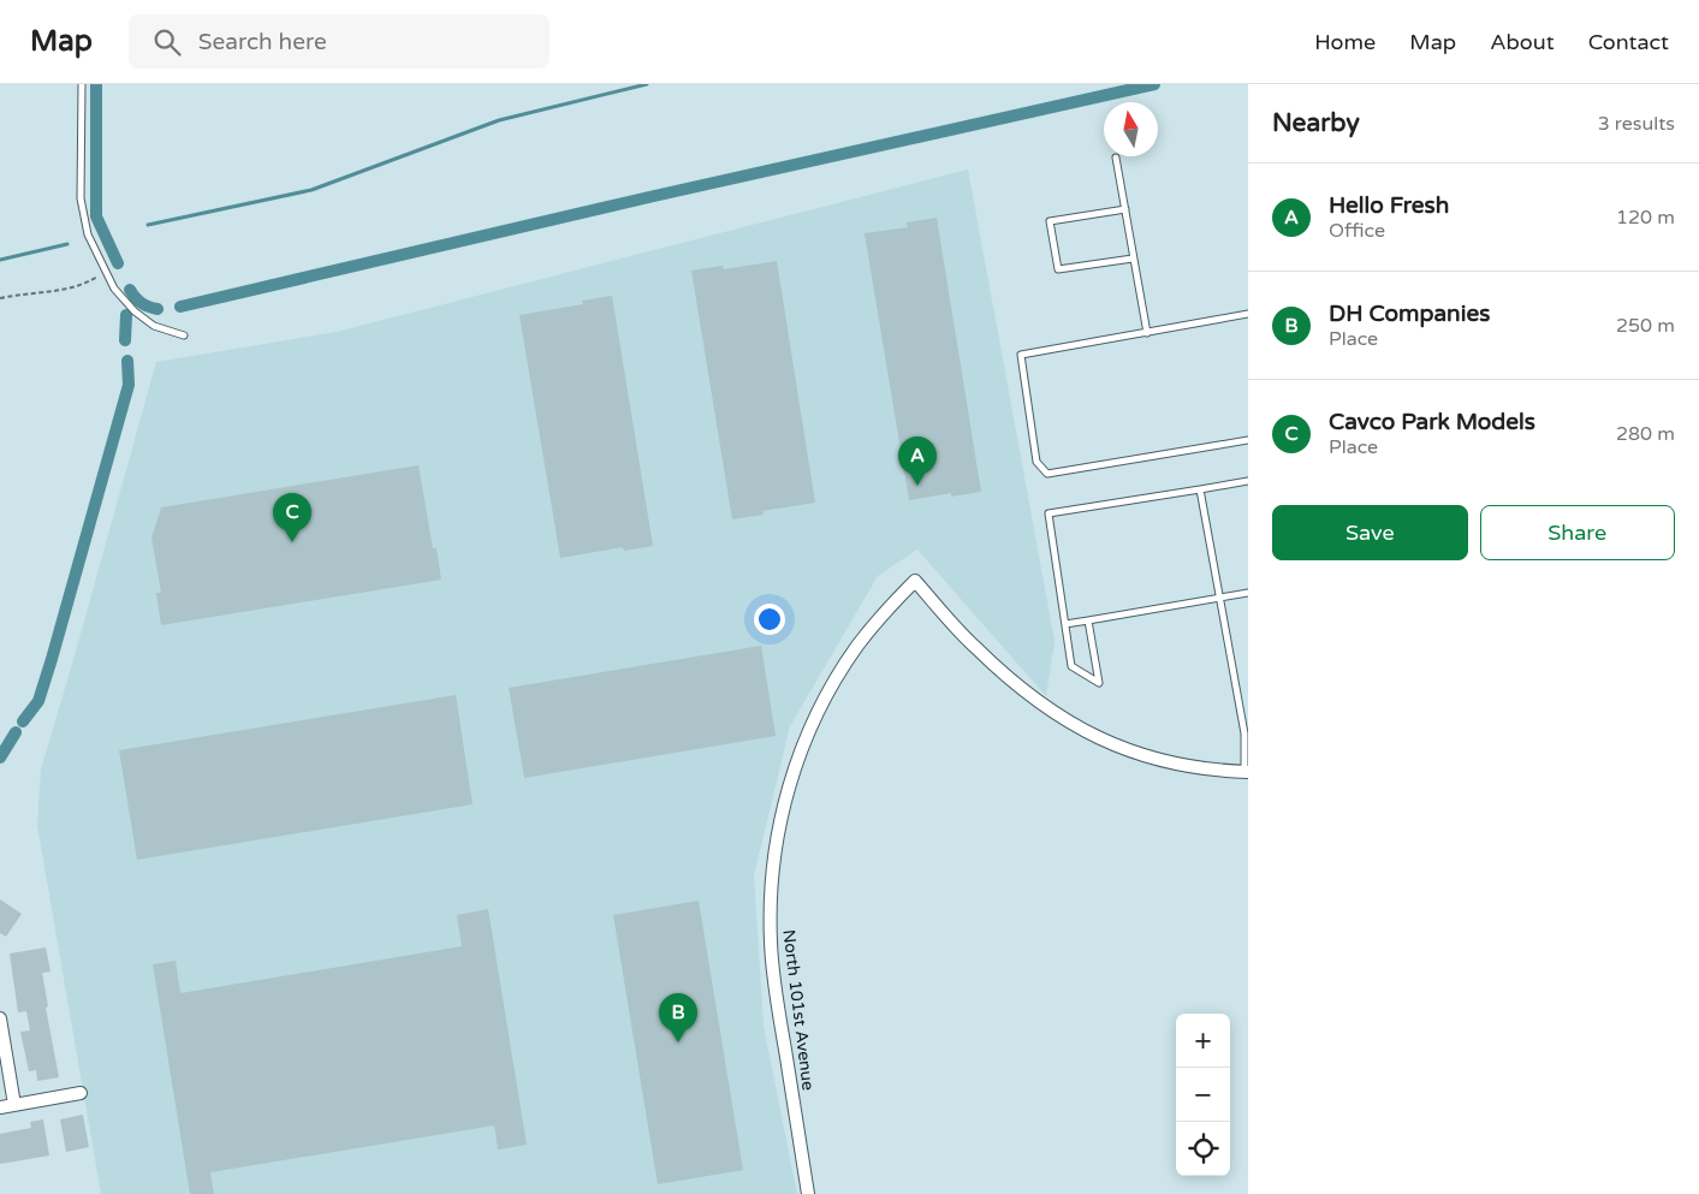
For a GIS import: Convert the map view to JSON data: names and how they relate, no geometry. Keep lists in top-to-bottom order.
{
  "streets": {
    "street": ["North 101st Avenue"]
  },
  "north": "top",
  "page": {
    "header": "Map",
    "search": "Search here",
    "nav": [
      "Home",
      "Map",
      "About",
      "Contact"
    ],
    "heading": ["Nearby", "3 results"],
    "list": [
      {
        "mark": "A",
        "name": "Hello Fresh",
        "note": "Office",
        "value": "120 m"
      },
      {
        "mark": "B",
        "name": "DH Companies",
        "note": "Place",
        "value": "250 m"
      },
      {
        "mark": "C",
        "name": "Cavco Park Models",
        "note": "Place",
        "value": "280 m"
      }
    ],
    "pins": ["A", "C", "B"],
    "buttons": ["Save", "Share"],
    "map_buttons": ["+", "−"]
  }
}
